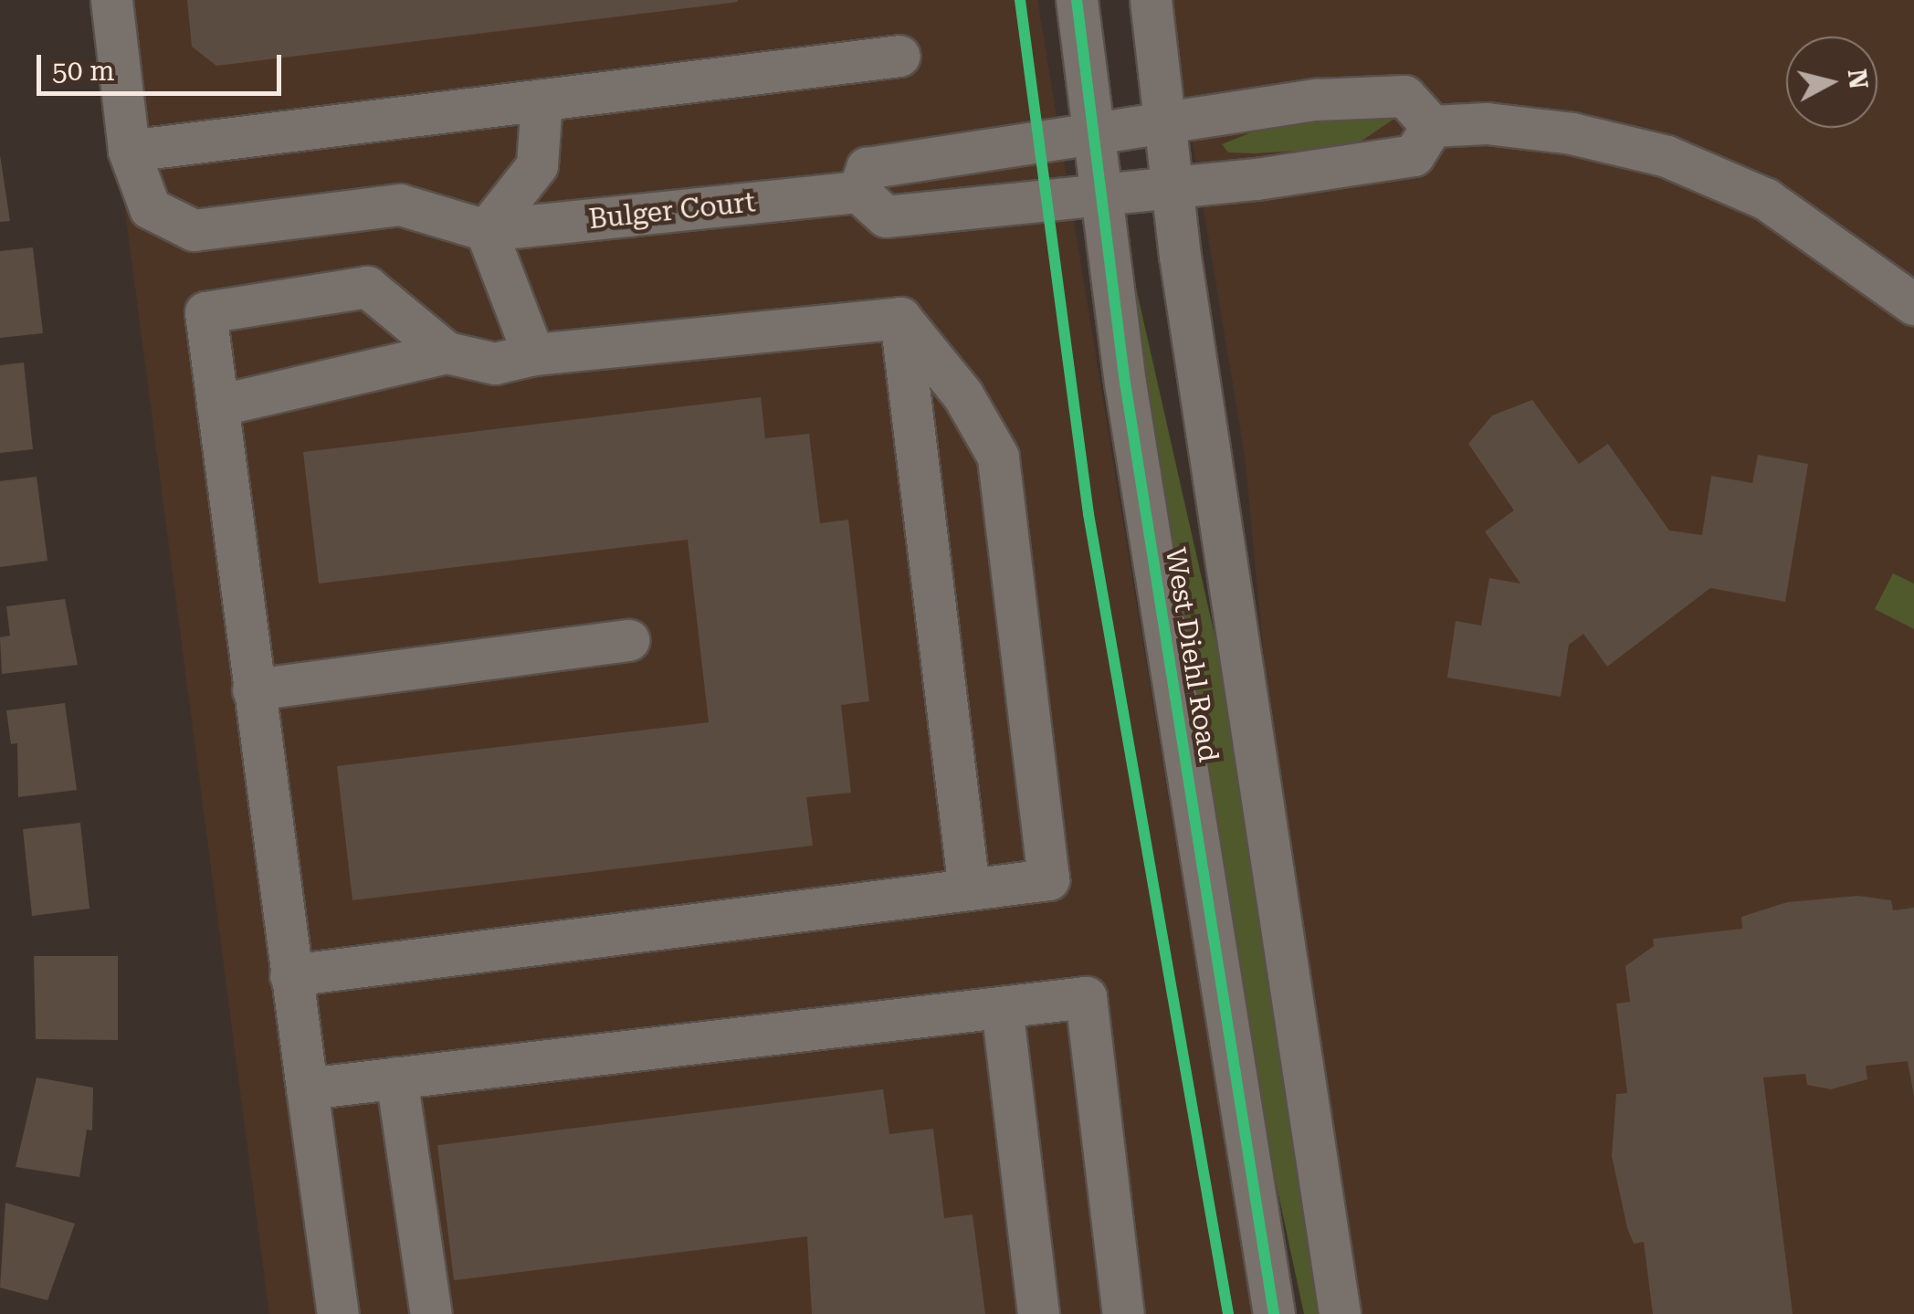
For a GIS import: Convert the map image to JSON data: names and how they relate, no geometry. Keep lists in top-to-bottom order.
{
  "streets": {
    "street": ["Bulger Court", "West Diehl Road"]
  },
  "scale_bar": "50 m",
  "north": "right"
}
